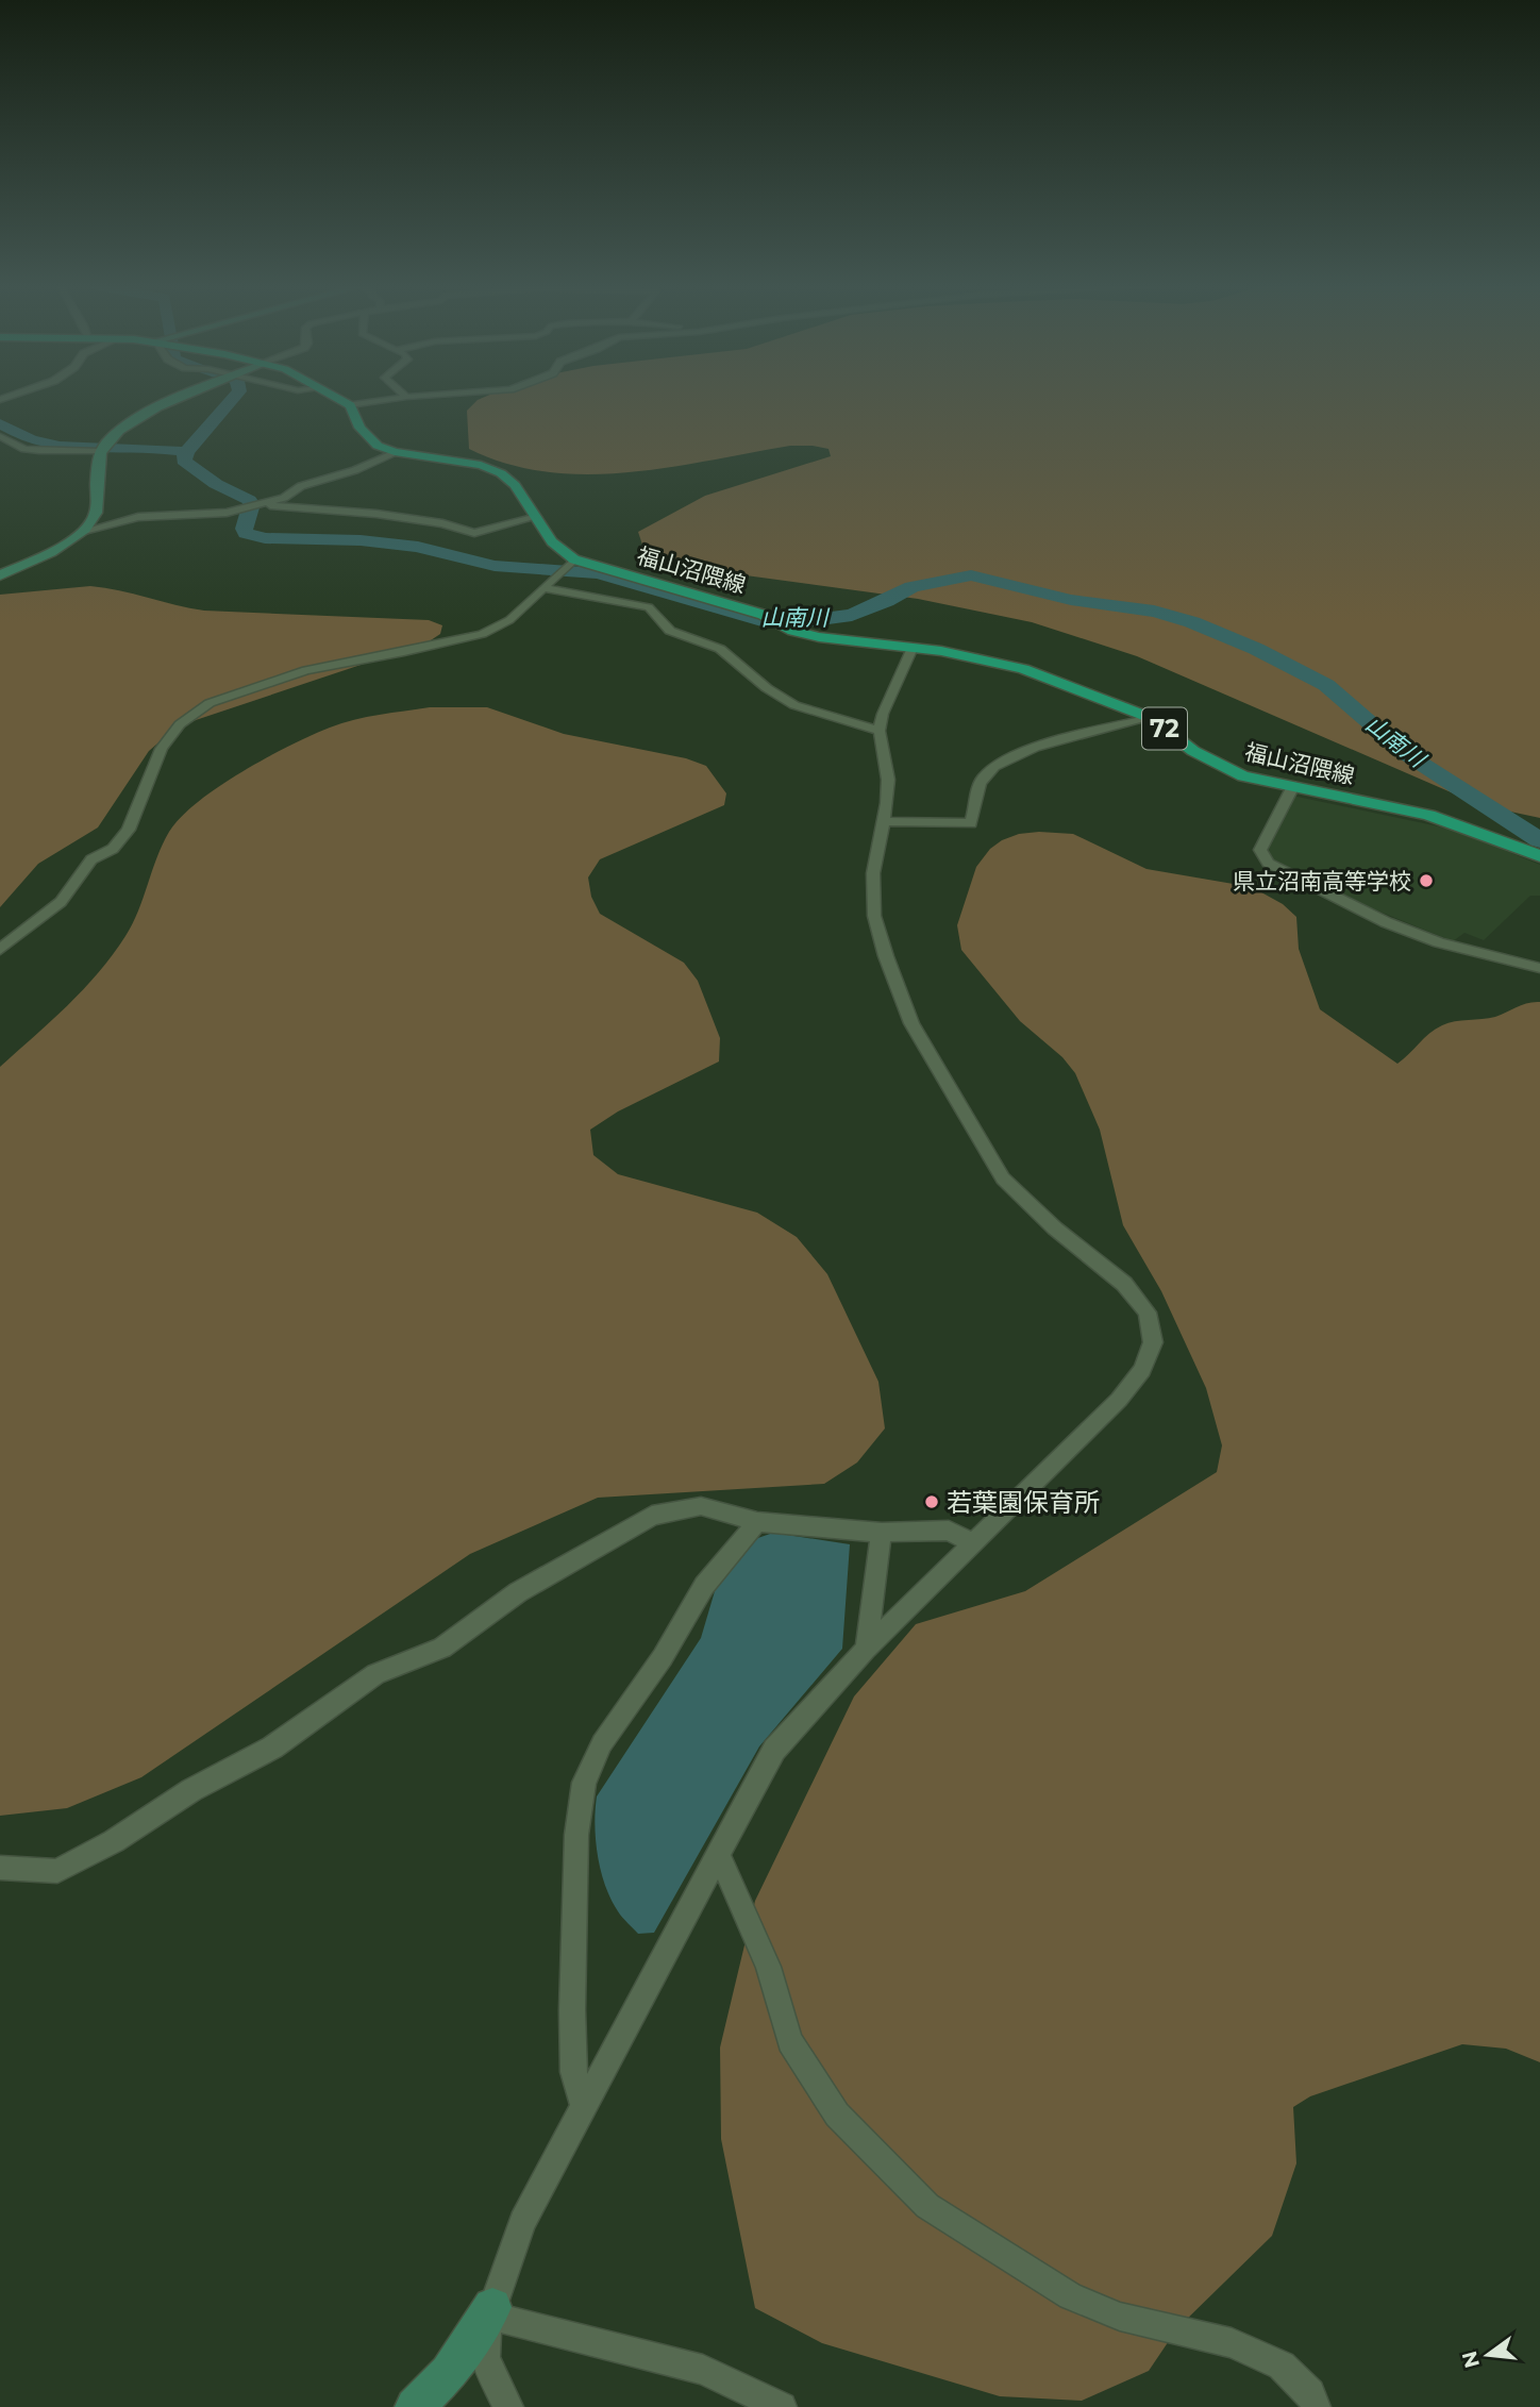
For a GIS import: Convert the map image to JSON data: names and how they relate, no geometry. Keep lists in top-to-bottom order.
{
  "streets": {
    "main road": ["福山沼隈線", "72"]
  },
  "water": ["山南川"],
  "places": ["県立沼南高等学校", "若葉園保育所"],
  "north": "left"
}
